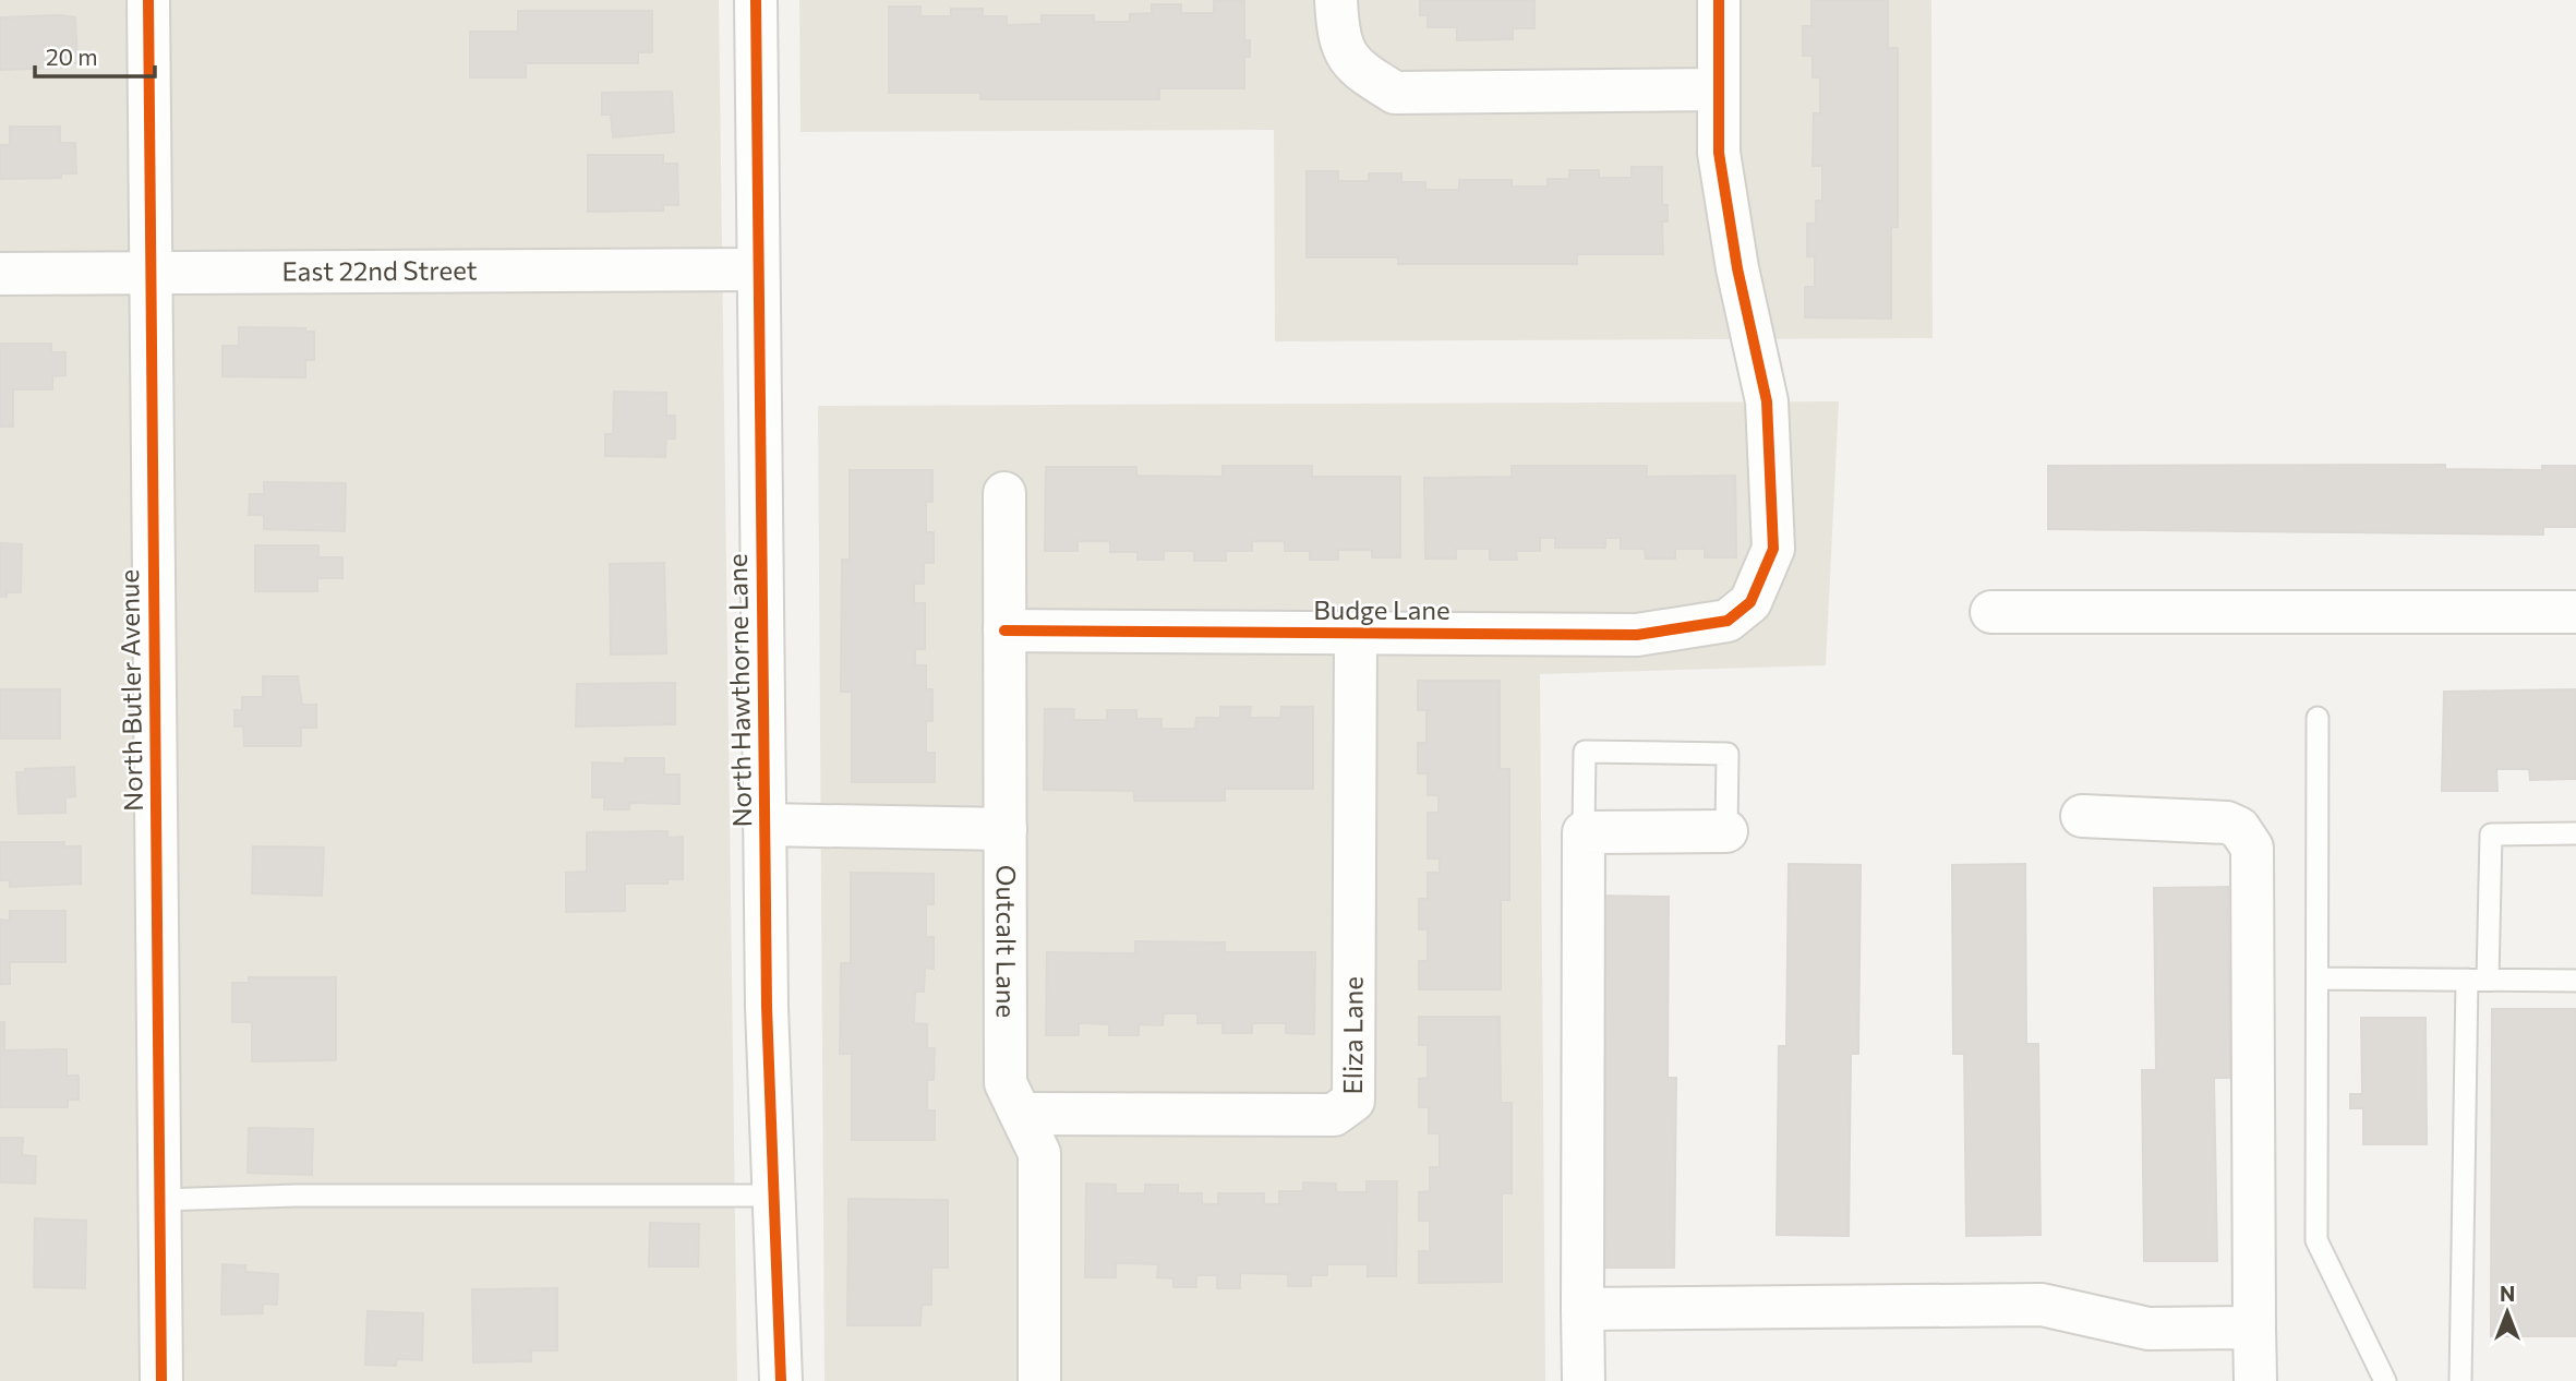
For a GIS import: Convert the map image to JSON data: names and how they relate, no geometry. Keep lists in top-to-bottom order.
{
  "streets": {
    "street": [
      "East 22nd Street",
      "Budge Lane",
      "North Butler Avenue",
      "North Hawthorne Lane",
      "Outcalt Lane",
      "Eliza Lane"
    ]
  },
  "crossings": [
    ["East 22nd Street", "North Butler Avenue"],
    ["East 22nd Street", "North Hawthorne Lane"],
    ["Budge Lane", "Outcalt Lane"],
    ["Budge Lane", "Eliza Lane"],
    ["Outcalt Lane", "Eliza Lane"]
  ],
  "scale_bar": "20 m",
  "north": "top"
}
